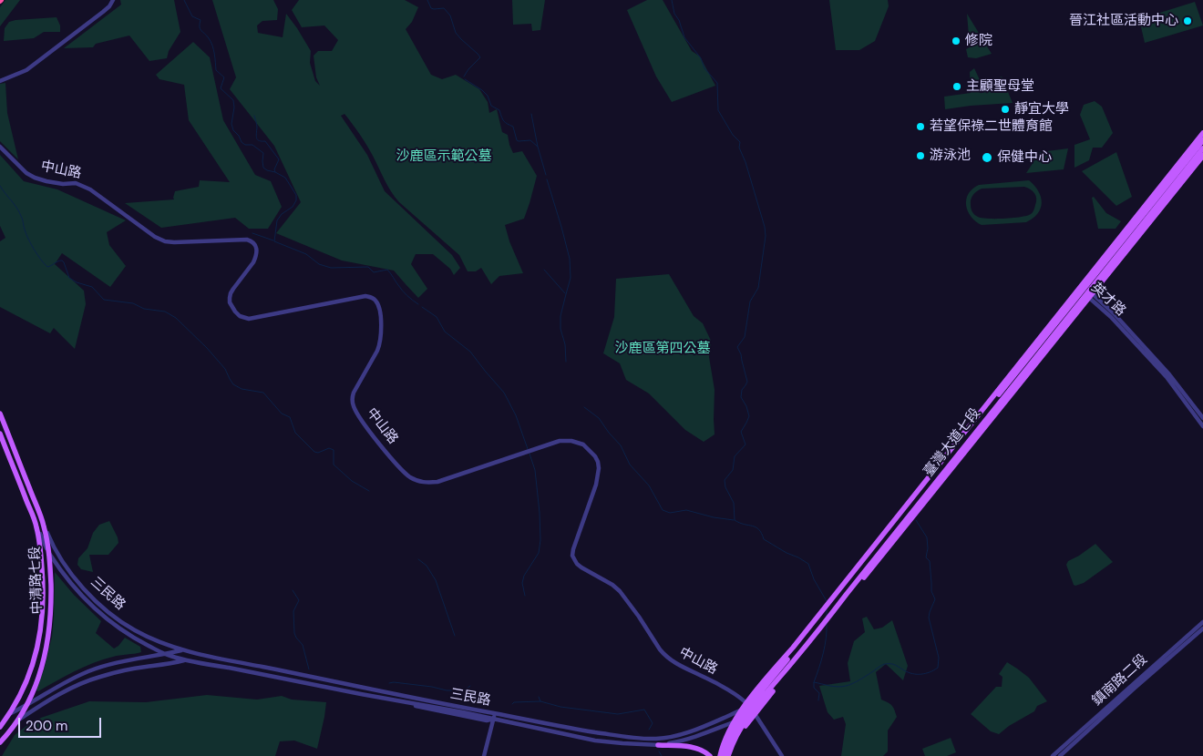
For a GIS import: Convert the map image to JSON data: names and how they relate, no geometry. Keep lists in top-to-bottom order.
{
  "streets": {
    "main road": ["臺灣大道七段", "中清路七段"],
    "street": [
      "中山路",
      "英才路",
      "三民路",
      "鎮南路二段"
    ]
  },
  "crossings": [
    ["中山路", "臺灣大道七段"],
    ["英才路", "臺灣大道七段"],
    ["臺灣大道七段", "三民路"],
    ["中清路七段", "三民路"]
  ],
  "parks": ["沙鹿區示範公墓", "沙鹿區第四公墓"],
  "places": [
    "晉江社區活動中心",
    "修院",
    "主顧聖母堂",
    "靜宜大學",
    "若望保祿二世體育館",
    "游泳池",
    "保健中心"
  ],
  "scale_bar": "200 m"
}
